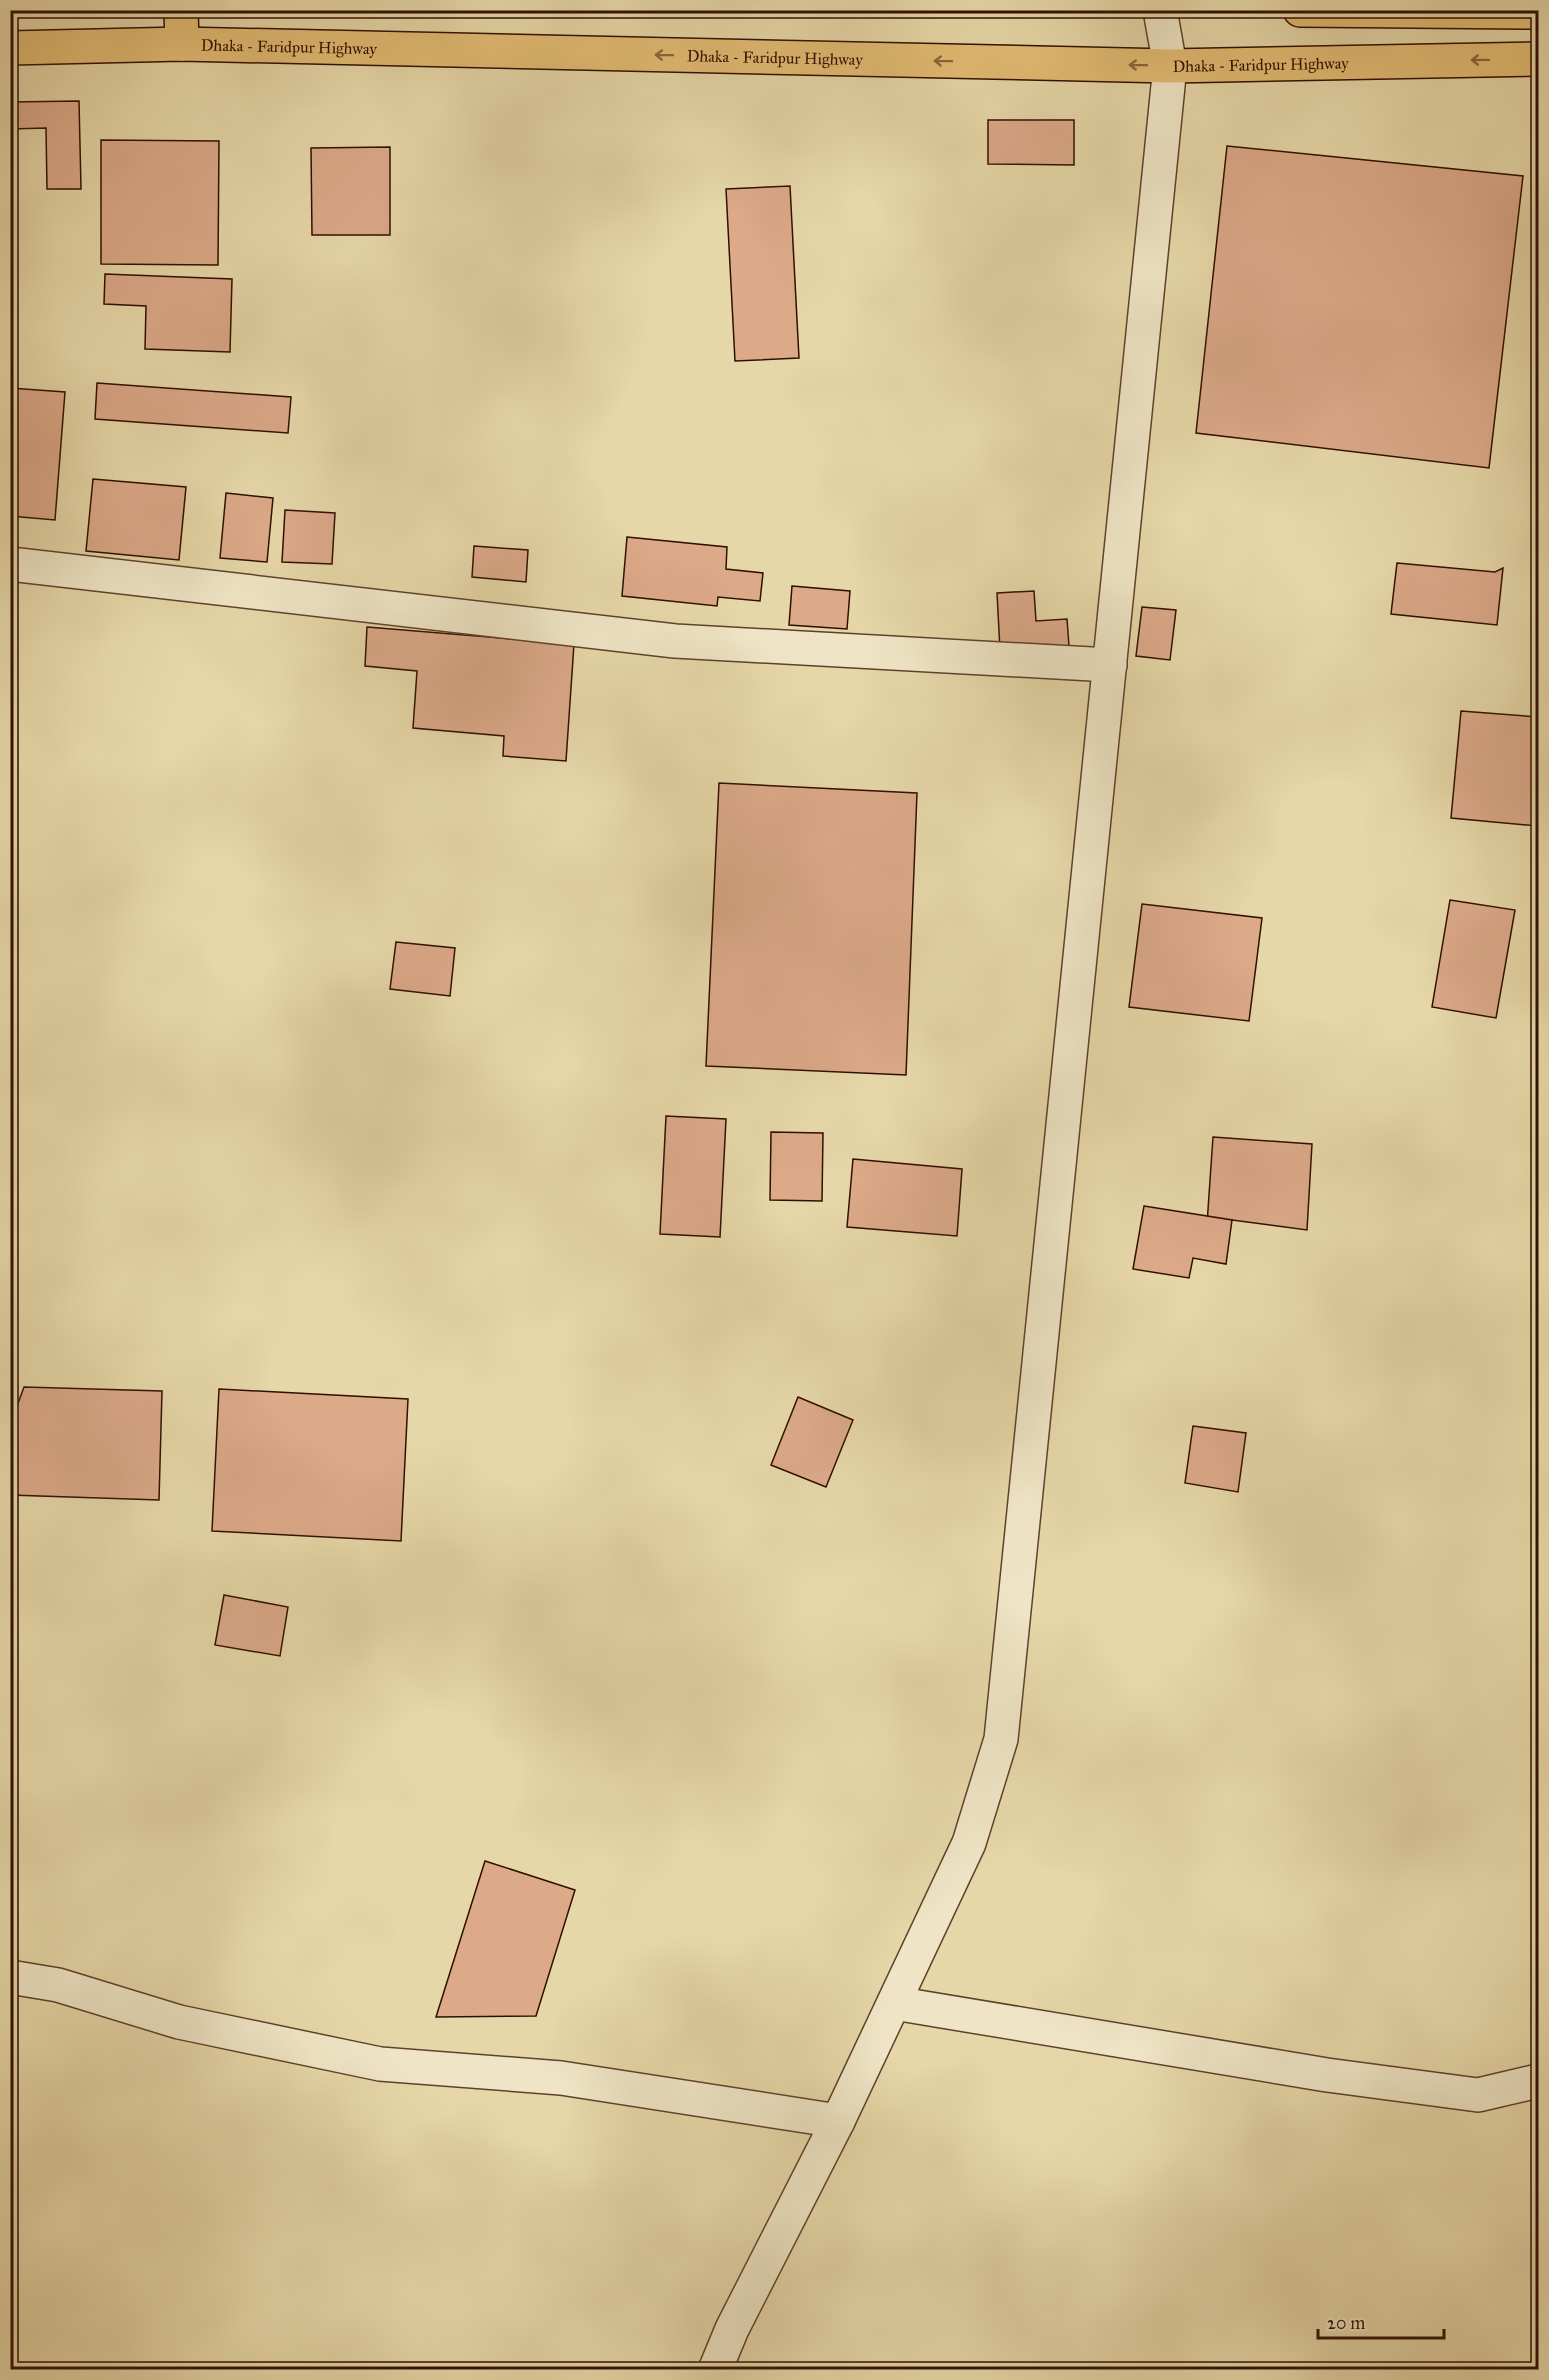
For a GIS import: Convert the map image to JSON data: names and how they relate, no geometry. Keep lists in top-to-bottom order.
{
  "streets": {
    "highway": ["Dhaka - Faridpur Highway"]
  },
  "one_way": ["Dhaka - Faridpur Highway"],
  "scale_bar": "20 m"
}
